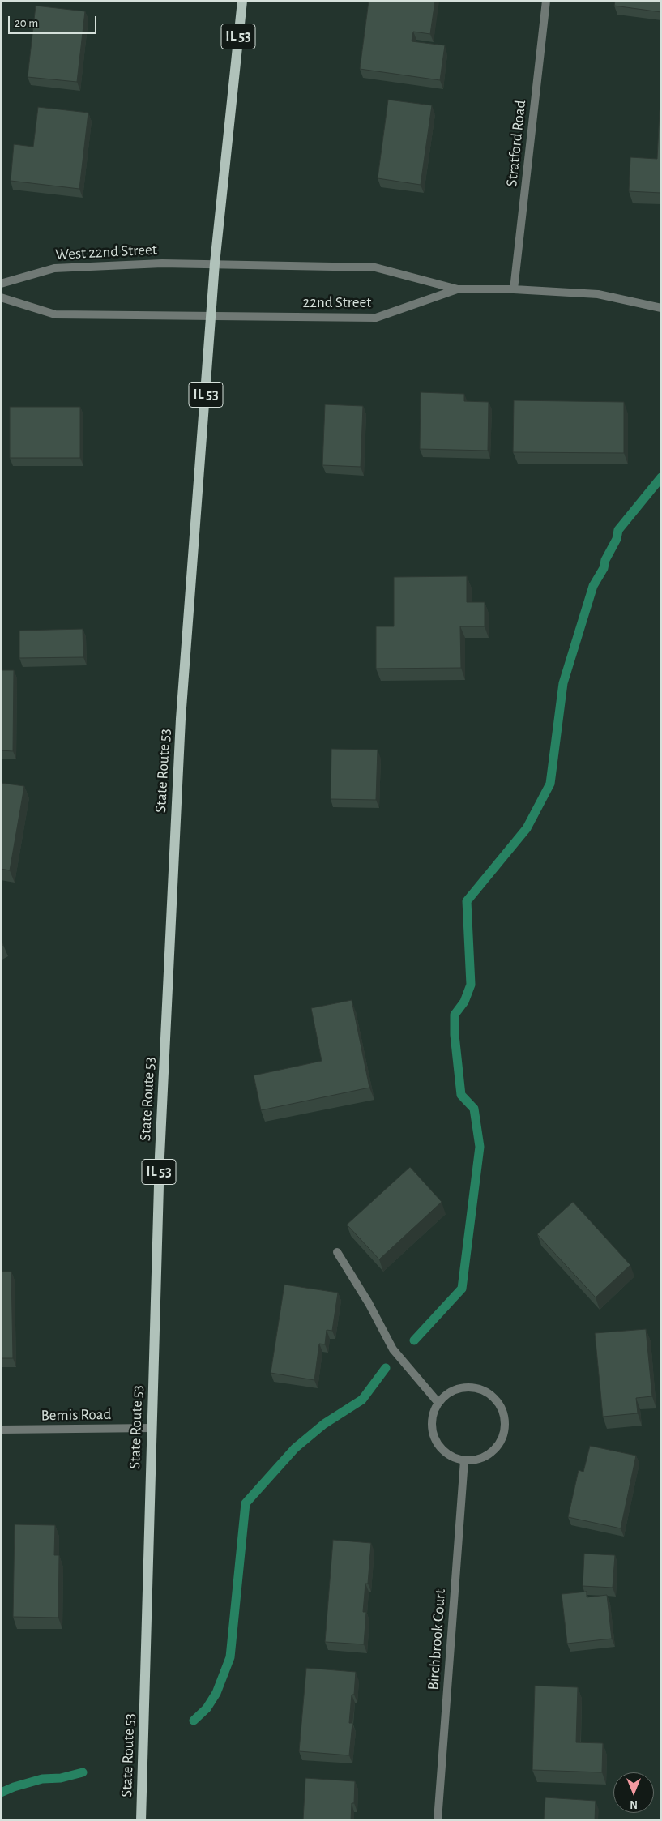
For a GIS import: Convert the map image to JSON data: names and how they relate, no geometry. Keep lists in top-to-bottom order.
{
  "streets": {
    "main road": ["IL 53", "State Route 53"],
    "street": [
      "Stratford Road",
      "West 22nd Street",
      "22nd Street",
      "Bemis Road",
      "Birchbrook Court"
    ]
  },
  "crossings": [
    ["IL 53", "West 22nd Street"],
    ["IL 53", "22nd Street"],
    ["IL 53", "State Route 53"],
    ["Stratford Road", "22nd Street"],
    ["West 22nd Street", "22nd Street"],
    ["22nd Street", "State Route 53"],
    ["State Route 53", "Bemis Road"]
  ],
  "scale_bar": "20 m",
  "north": "bottom"
}
